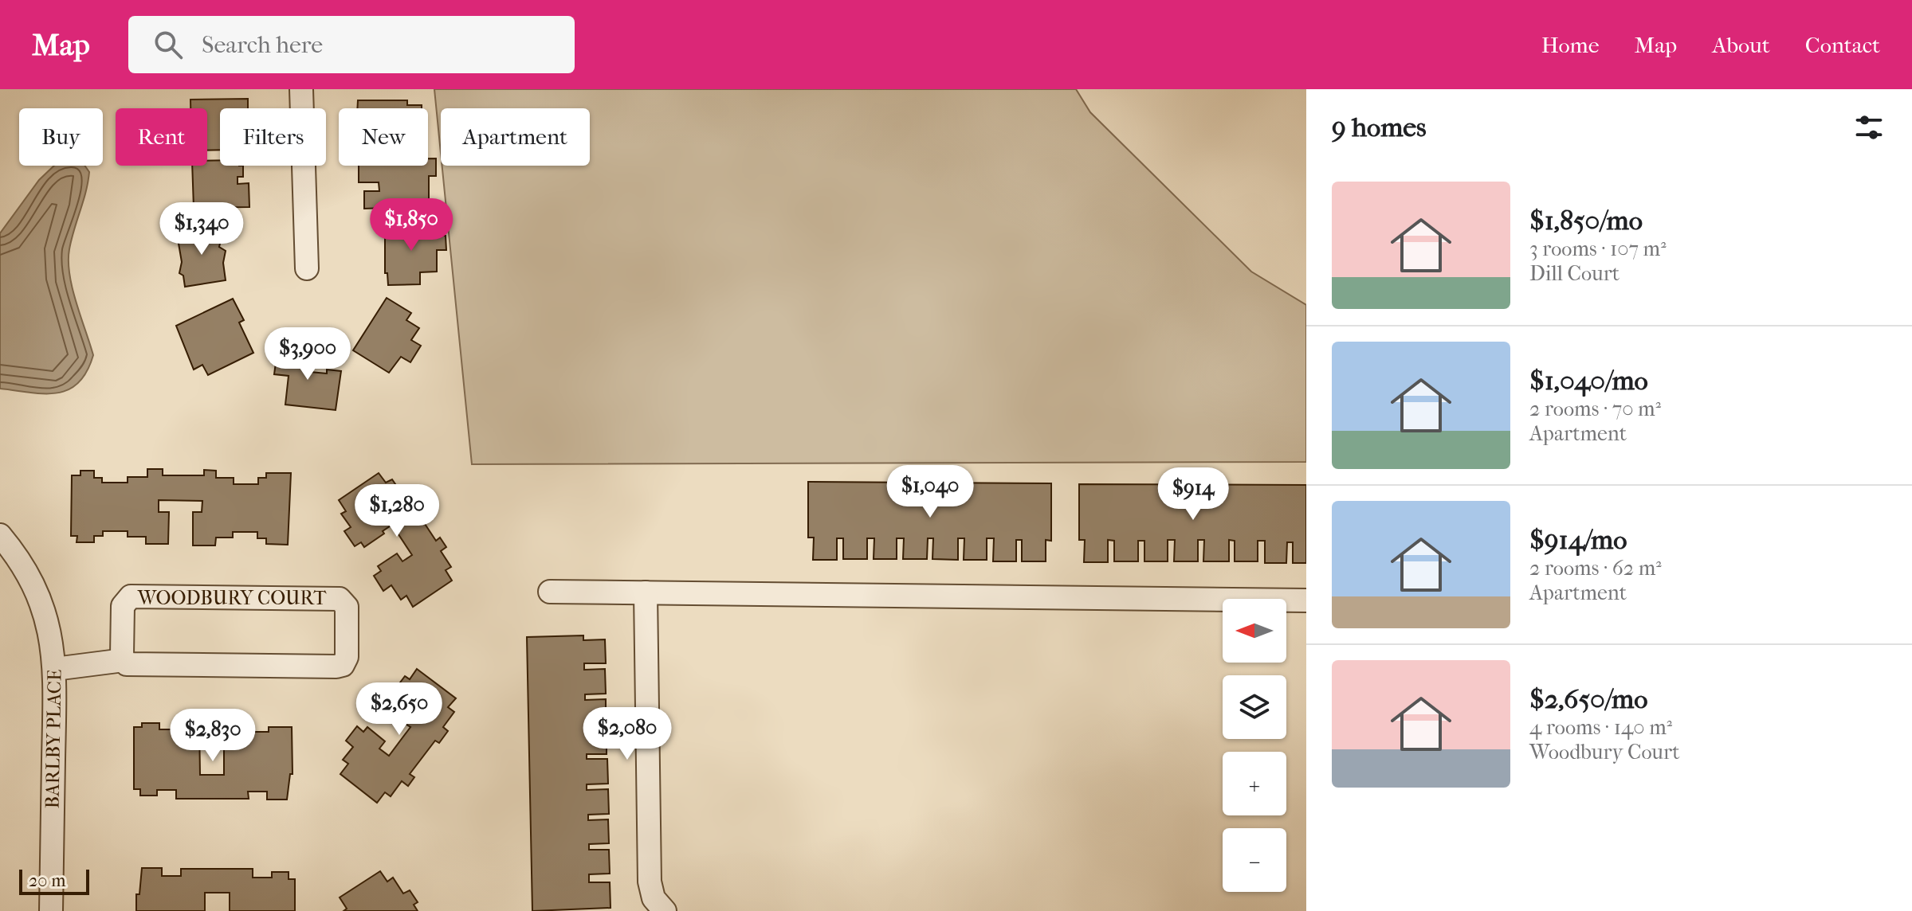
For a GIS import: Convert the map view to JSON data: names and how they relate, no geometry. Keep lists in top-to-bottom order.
{
  "streets": {
    "street": ["WOODBURY COURT", "BARLBY PLACE"]
  },
  "crossings": [
    ["WOODBURY COURT", "BARLBY PLACE"]
  ],
  "scale_bar": "20 m",
  "north": "left",
  "page": {
    "header": "Map",
    "search": "Search here",
    "nav": [
      "Home",
      "Map",
      "About",
      "Contact"
    ],
    "heading": "9 homes",
    "chip": [
      "Buy",
      "Rent",
      "Filters",
      "New",
      "Apartment"
    ],
    "list": [
      {
        "name": "$1,850/mo",
        "note": "3 rooms · 107 m² · Dill Court"
      },
      {
        "name": "$1,040/mo",
        "note": "2 rooms · 70 m² · Apartment"
      },
      {
        "name": "$914/mo",
        "note": "2 rooms · 62 m² · Apartment"
      },
      {
        "name": "$2,650/mo",
        "note": "4 rooms · 140 m² · Woodbury Court"
      }
    ],
    "price": [
      "$1,850",
      "$1,340",
      "$3,900",
      "$1,040",
      "$914",
      "$1,280",
      "$2,650",
      "$2,080",
      "$2,830"
    ],
    "map_buttons": ["+", "−"],
    "scale": "20 m"
  }
}
